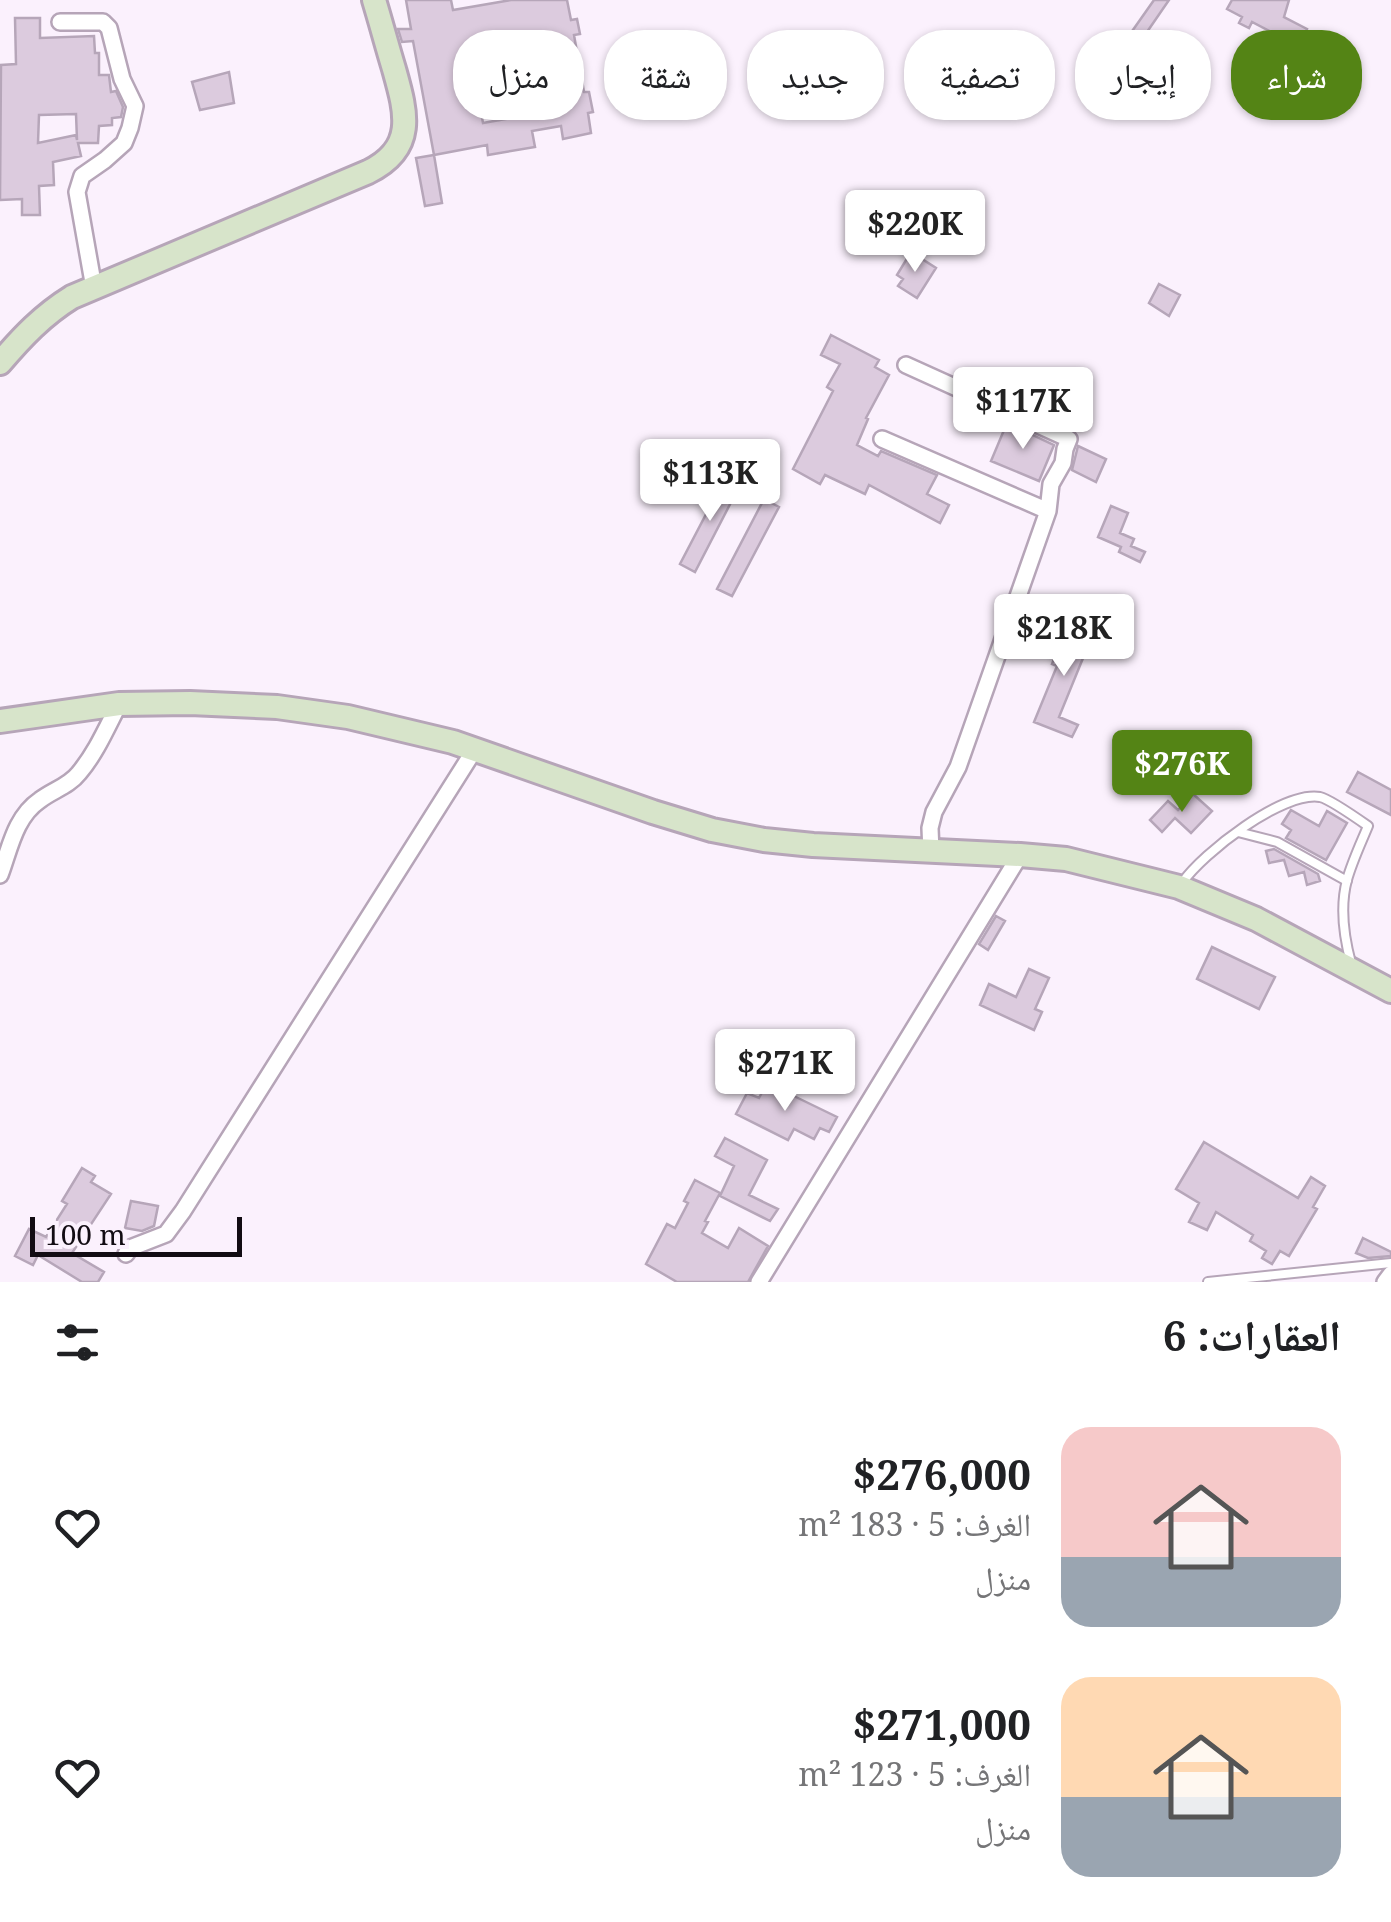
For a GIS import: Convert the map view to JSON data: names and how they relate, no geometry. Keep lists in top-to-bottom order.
{
  "scale_bar": "100 m",
  "page": {
    "chip": [
      "شراء",
      "إيجار",
      "تصفية",
      "جديد",
      "شقة",
      "منزل"
    ],
    "price": [
      "$220K",
      "$117K",
      "$113K",
      "$218K",
      "$276K",
      "$271K"
    ],
    "scale": "100 m",
    "heading": "العقارات: 6",
    "list": [
      {
        "name": "$276,000",
        "note": "الغرف: 5 · 183 m² · منزل"
      },
      {
        "name": "$271,000",
        "note": "الغرف: 5 · 123 m² · منزل"
      }
    ]
  }
}
